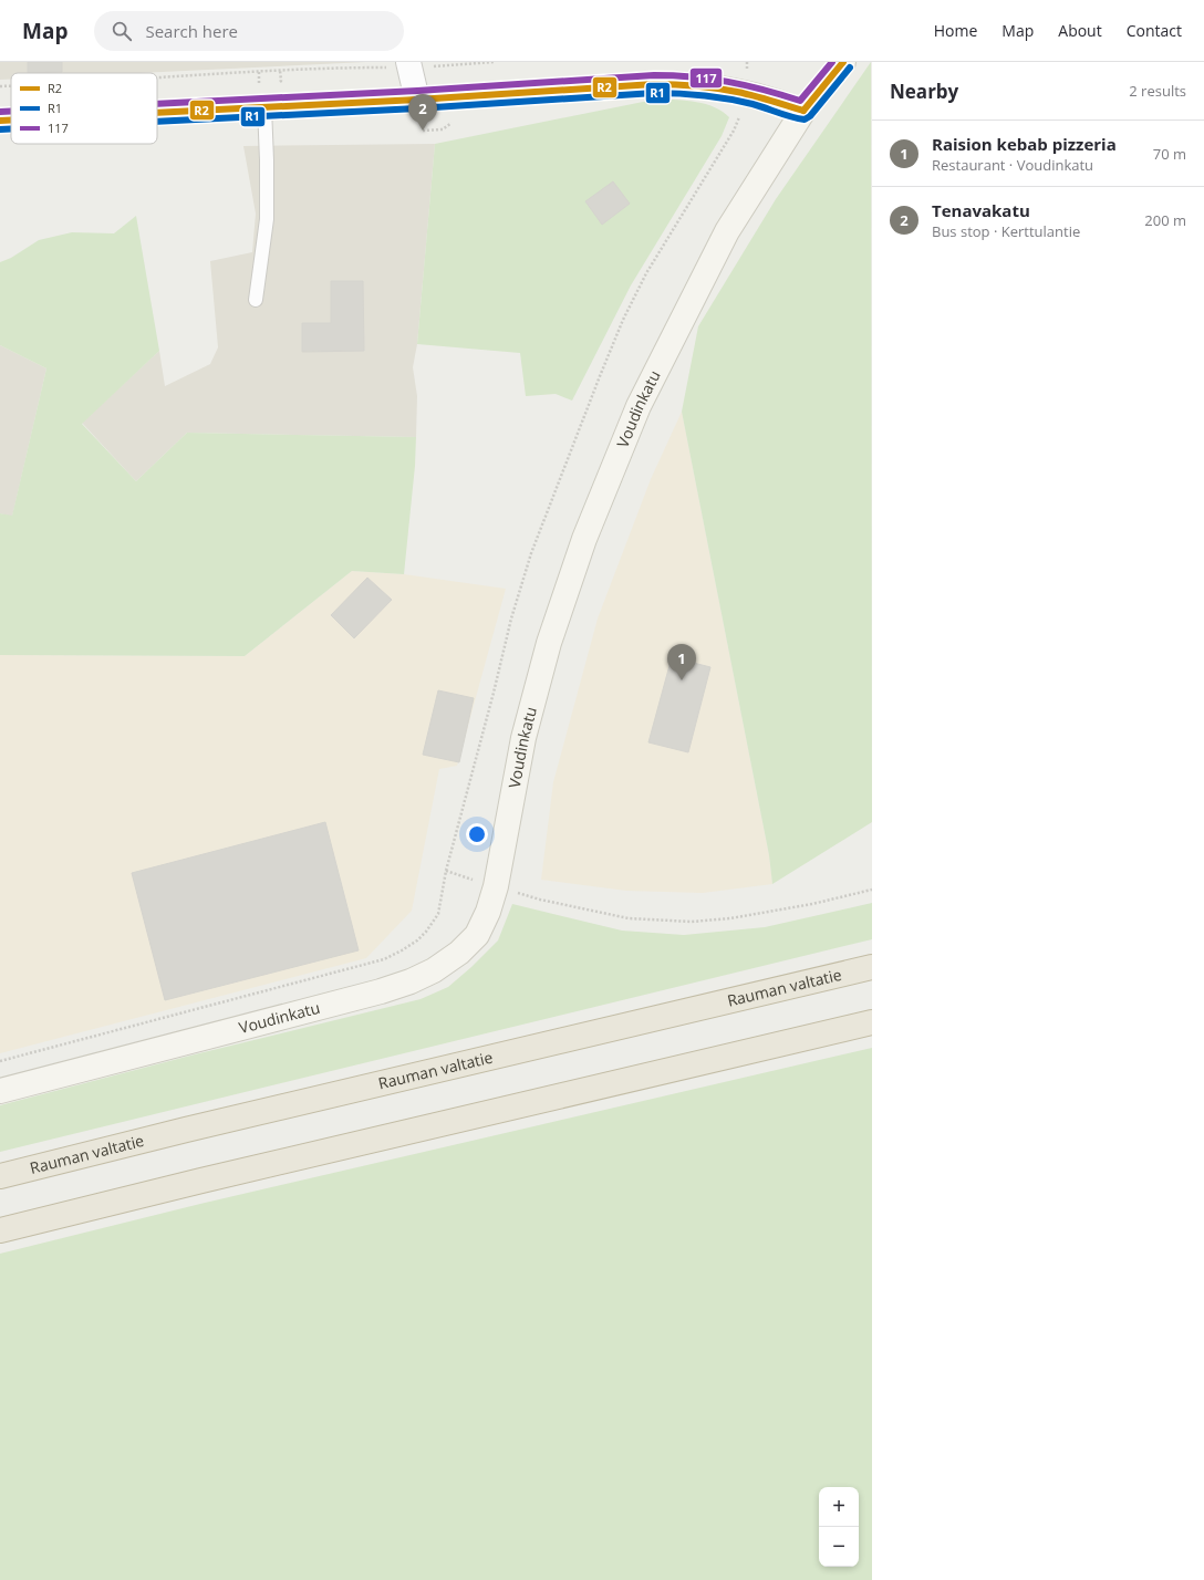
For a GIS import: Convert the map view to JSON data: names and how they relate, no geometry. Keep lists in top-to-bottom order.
{
  "streets": {
    "highway": ["Rauman valtatie"],
    "main road": ["Voudinkatu"]
  },
  "lines": ["transit line R2", "transit line 117", "transit line R1"],
  "legend": ["R2", "R1", "117"],
  "page": {
    "header": "Map",
    "search": "Search here",
    "nav": [
      "Home",
      "Map",
      "About",
      "Contact"
    ],
    "heading": ["Nearby", "2 results"],
    "pins": ["2", "1"],
    "list": [
      {
        "mark": "1",
        "name": "Raision kebab pizzeria",
        "note": "Restaurant · Voudinkatu",
        "value": "70 m"
      },
      {
        "mark": "2",
        "name": "Tenavakatu",
        "note": "Bus stop · Kerttulantie",
        "value": "200 m"
      }
    ],
    "map_buttons": ["+", "−"]
  }
}
